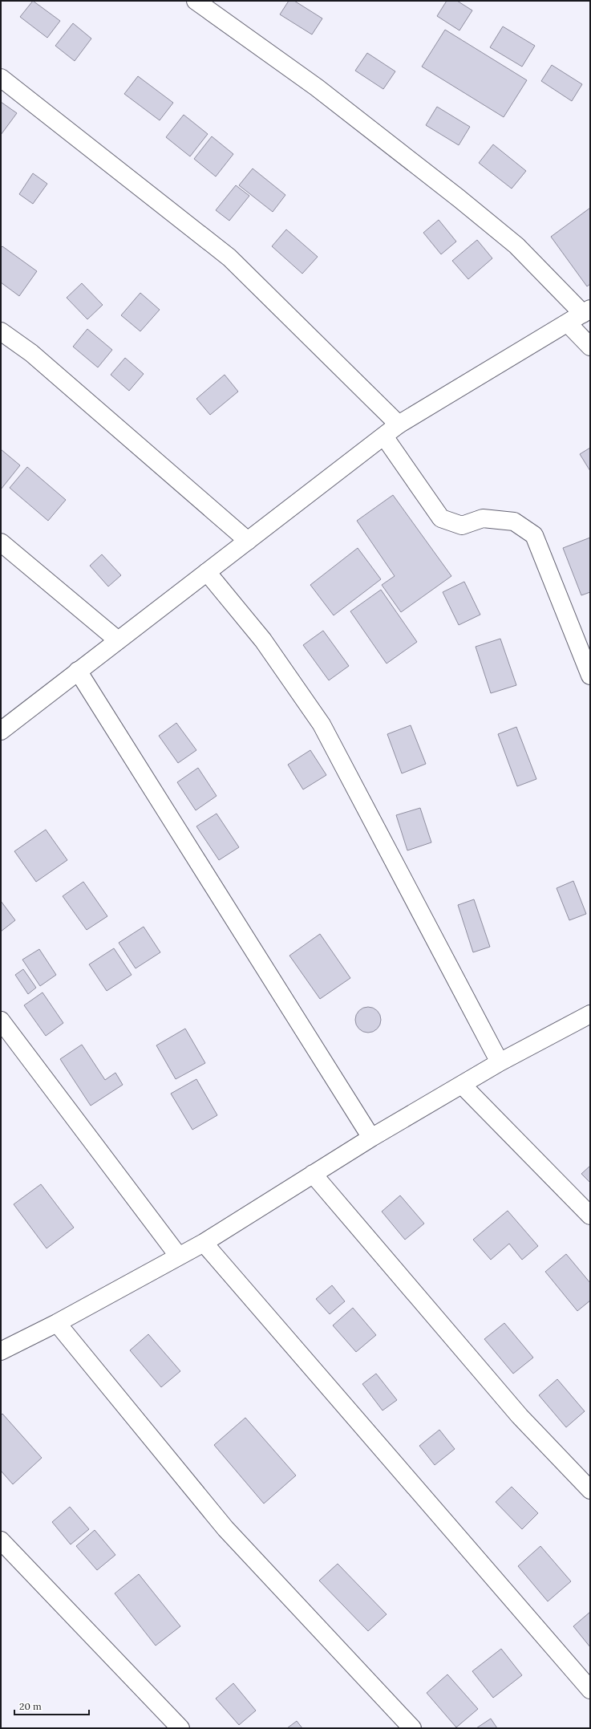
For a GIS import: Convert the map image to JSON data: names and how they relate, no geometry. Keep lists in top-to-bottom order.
{
  "scale_bar": "20 m"
}
